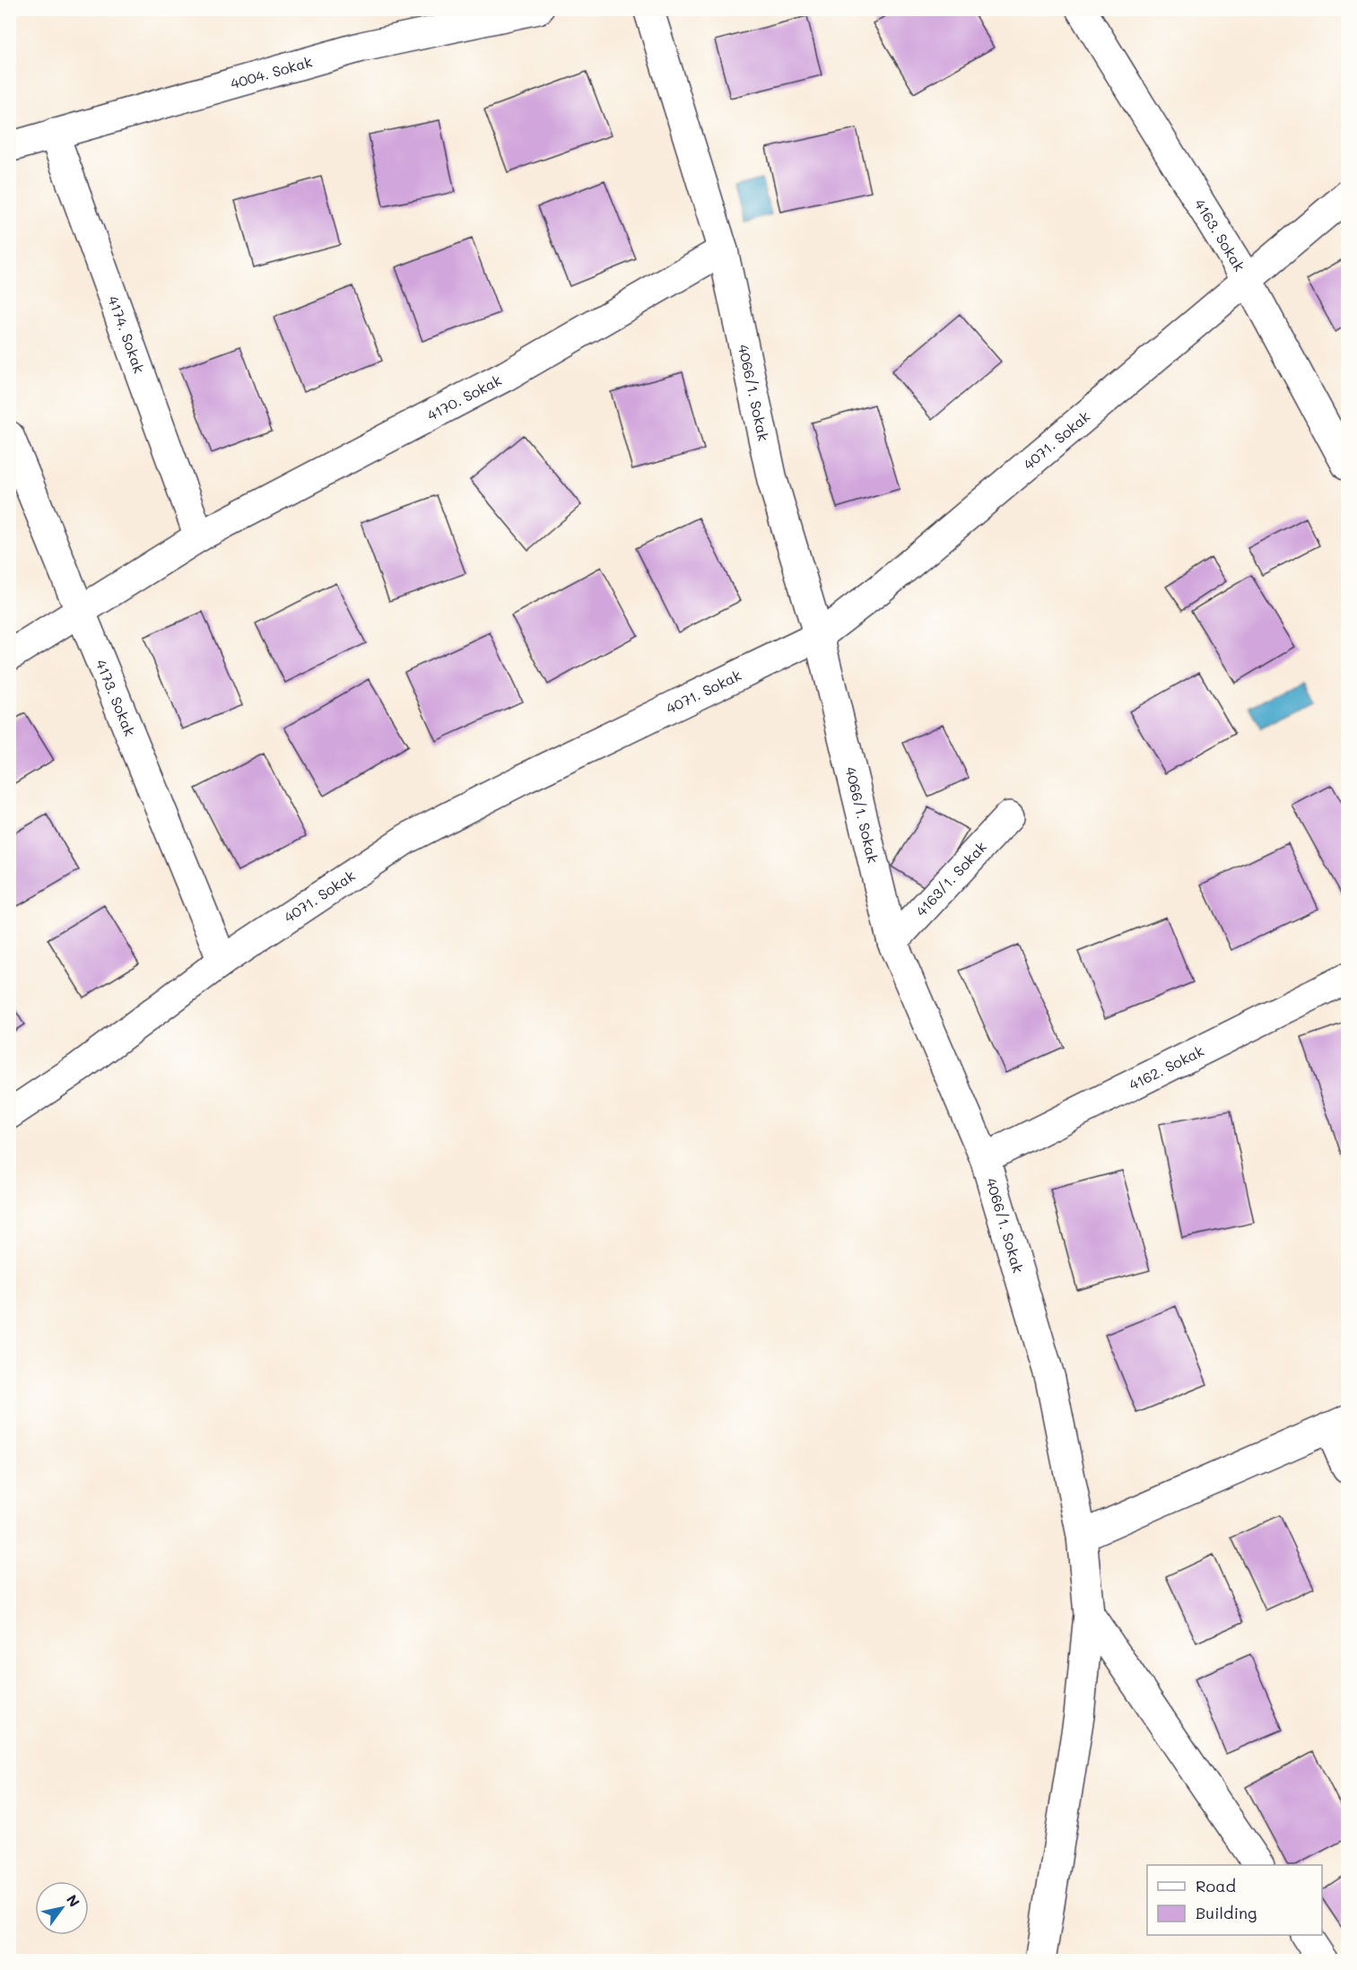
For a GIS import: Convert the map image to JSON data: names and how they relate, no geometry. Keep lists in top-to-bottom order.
{
  "streets": {
    "street": [
      "4004. Sokak",
      "4163. Sokak",
      "4174. Sokak",
      "4066/1. Sokak",
      "4170. Sokak",
      "4071. Sokak",
      "4173. Sokak",
      "4163/1. Sokak",
      "4162. Sokak"
    ]
  },
  "crossings": [
    ["4004. Sokak", "4174. Sokak"],
    ["4163. Sokak", "4071. Sokak"],
    ["4174. Sokak", "4170. Sokak"],
    ["4066/1. Sokak", "4170. Sokak"],
    ["4066/1. Sokak", "4071. Sokak"],
    ["4066/1. Sokak", "4163/1. Sokak"],
    ["4066/1. Sokak", "4162. Sokak"],
    ["4170. Sokak", "4173. Sokak"],
    ["4071. Sokak", "4173. Sokak"]
  ],
  "legend": ["Road", "Building"],
  "north": "top right"
}
